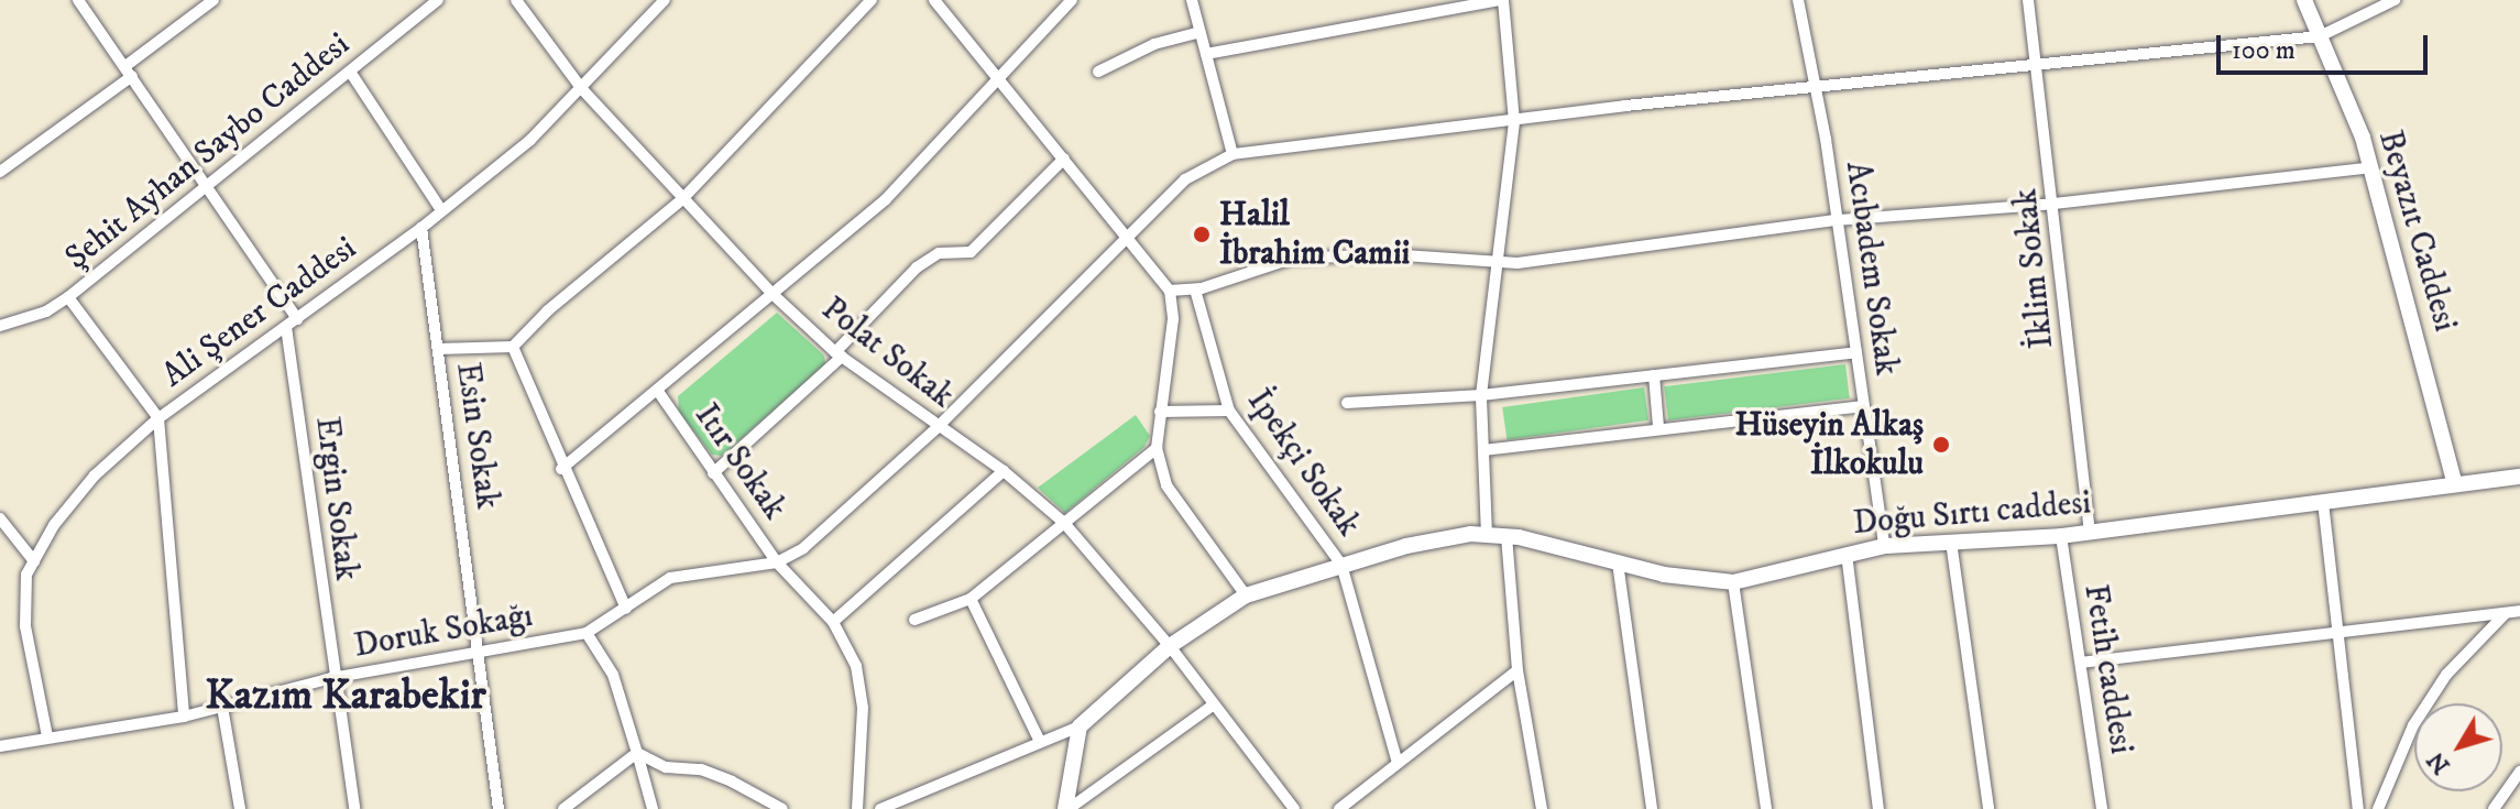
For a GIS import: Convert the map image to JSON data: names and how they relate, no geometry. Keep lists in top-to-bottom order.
{
  "streets": {
    "street": [
      "Şehit Ayhan Saybo Caddesi",
      "Beyazıt Caddesi",
      "Acıbadem Sokak",
      "İklim Sokak",
      "Ali Şener Caddesi",
      "Polat Sokak",
      "Esin Sokak",
      "Itır Sokak",
      "İpekçi Sokak",
      "Ergin Sokak",
      "Doğu Sırtı caddesi",
      "Doruk Sokağı",
      "Fetih caddesi"
    ]
  },
  "crossings": [
    ["Beyazıt Caddesi", "Doğu Sırtı caddesi"],
    ["Acıbadem Sokak", "Doğu Sırtı caddesi"],
    ["İklim Sokak", "Doğu Sırtı caddesi"],
    ["Ali Şener Caddesi", "Polat Sokak"],
    ["Ali Şener Caddesi", "Esin Sokak"],
    ["Ali Şener Caddesi", "Ergin Sokak"],
    ["Ali Şener Caddesi", "Doruk Sokağı"],
    ["Polat Sokak", "Doğu Sırtı caddesi"],
    ["Esin Sokak", "Doruk Sokağı"],
    ["İpekçi Sokak", "Doğu Sırtı caddesi"],
    ["Ergin Sokak", "Doruk Sokağı"],
    ["Doğu Sırtı caddesi", "Fetih caddesi"]
  ],
  "districts": ["Kazım Karabekir"],
  "places": ["Halil İbrahim Camii", "Hüseyin Alkaş İlkokulu"],
  "scale_bar": "100 m",
  "north": "bottom left"
}
